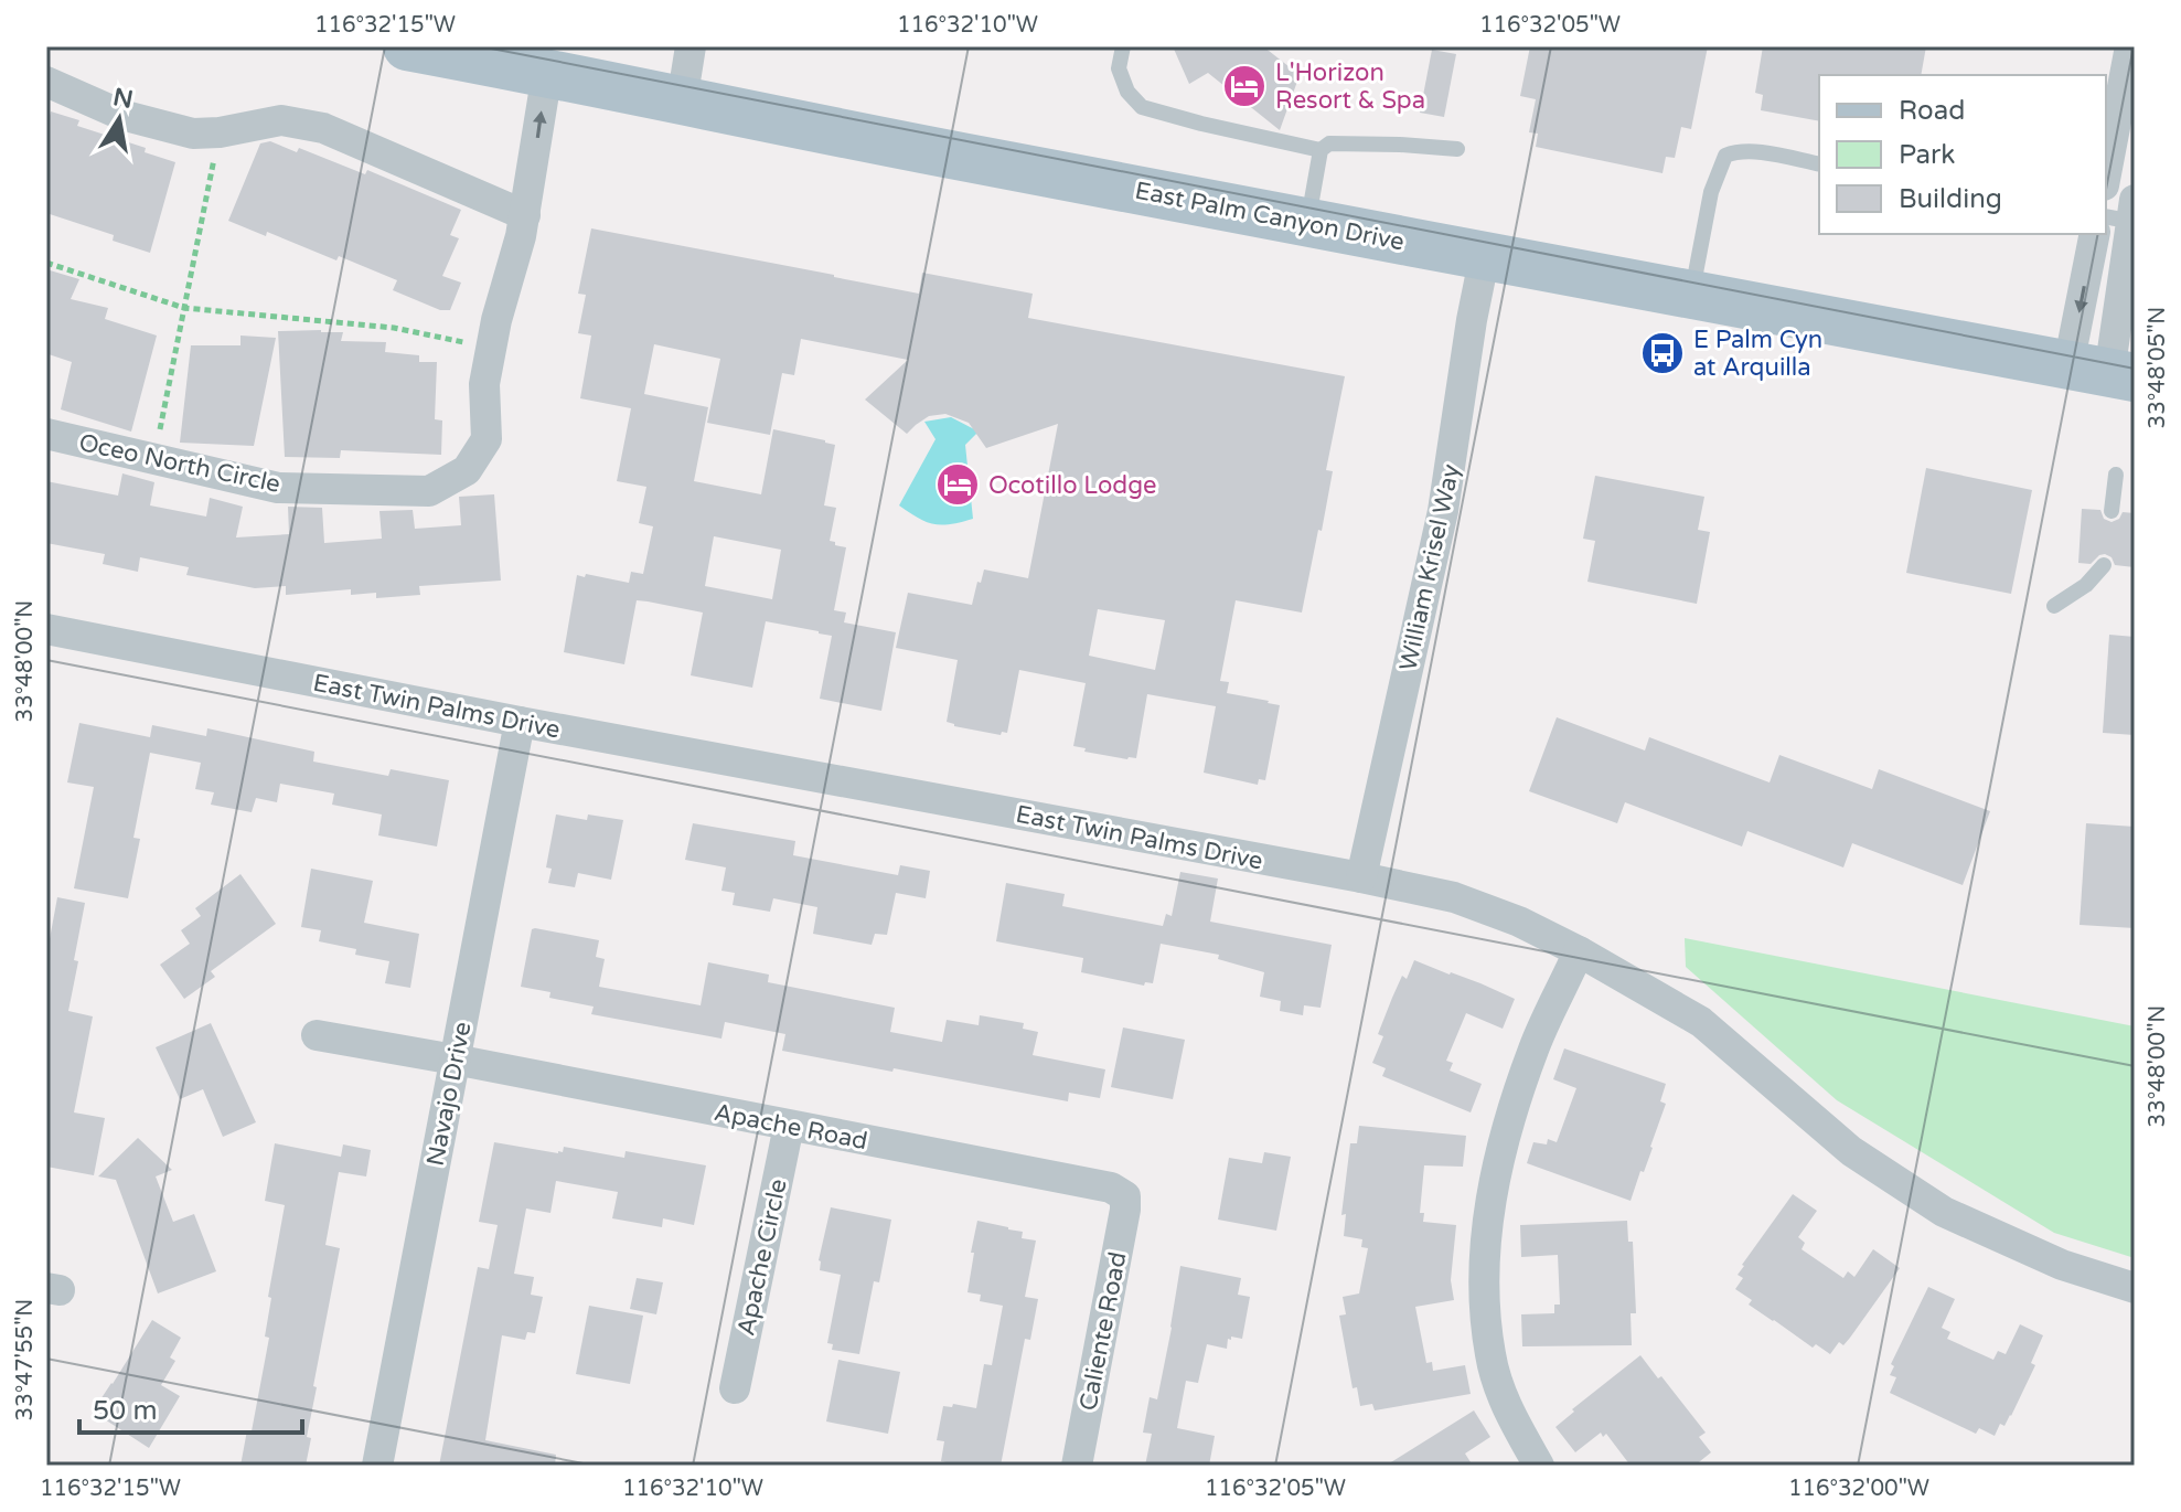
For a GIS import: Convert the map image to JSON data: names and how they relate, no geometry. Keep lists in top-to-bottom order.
{
  "streets": {
    "main road": ["East Palm Canyon Drive"],
    "street": [
      "Oceo North Circle",
      "William Krisel Way",
      "East Twin Palms Drive",
      "Navajo Drive",
      "Apache Road",
      "Apache Circle",
      "Caliente Road"
    ]
  },
  "crossings": [
    ["East Palm Canyon Drive", "Oceo North Circle"],
    ["East Palm Canyon Drive", "William Krisel Way"],
    ["William Krisel Way", "East Twin Palms Drive"],
    ["East Twin Palms Drive", "Navajo Drive"],
    ["Navajo Drive", "Apache Road"],
    ["Apache Road", "Apache Circle"],
    ["Apache Road", "Caliente Road"]
  ],
  "places": {
    "hotel": ["L'Horizon Resort & Spa", "Ocotillo Lodge"],
    "bus stop": ["E Palm Cyn at Arquilla"]
  },
  "legend": ["Road", "Park", "Building"],
  "scale_bar": "50 m",
  "north": "top",
  "coordinates": [
    "116°32'15\"W",
    "116°32'10\"W",
    "116°32'05\"W",
    "33°48'05\"N",
    "33°48'00\"N",
    "33°47'55\"N",
    "116°32'00\"W"
  ]
}
